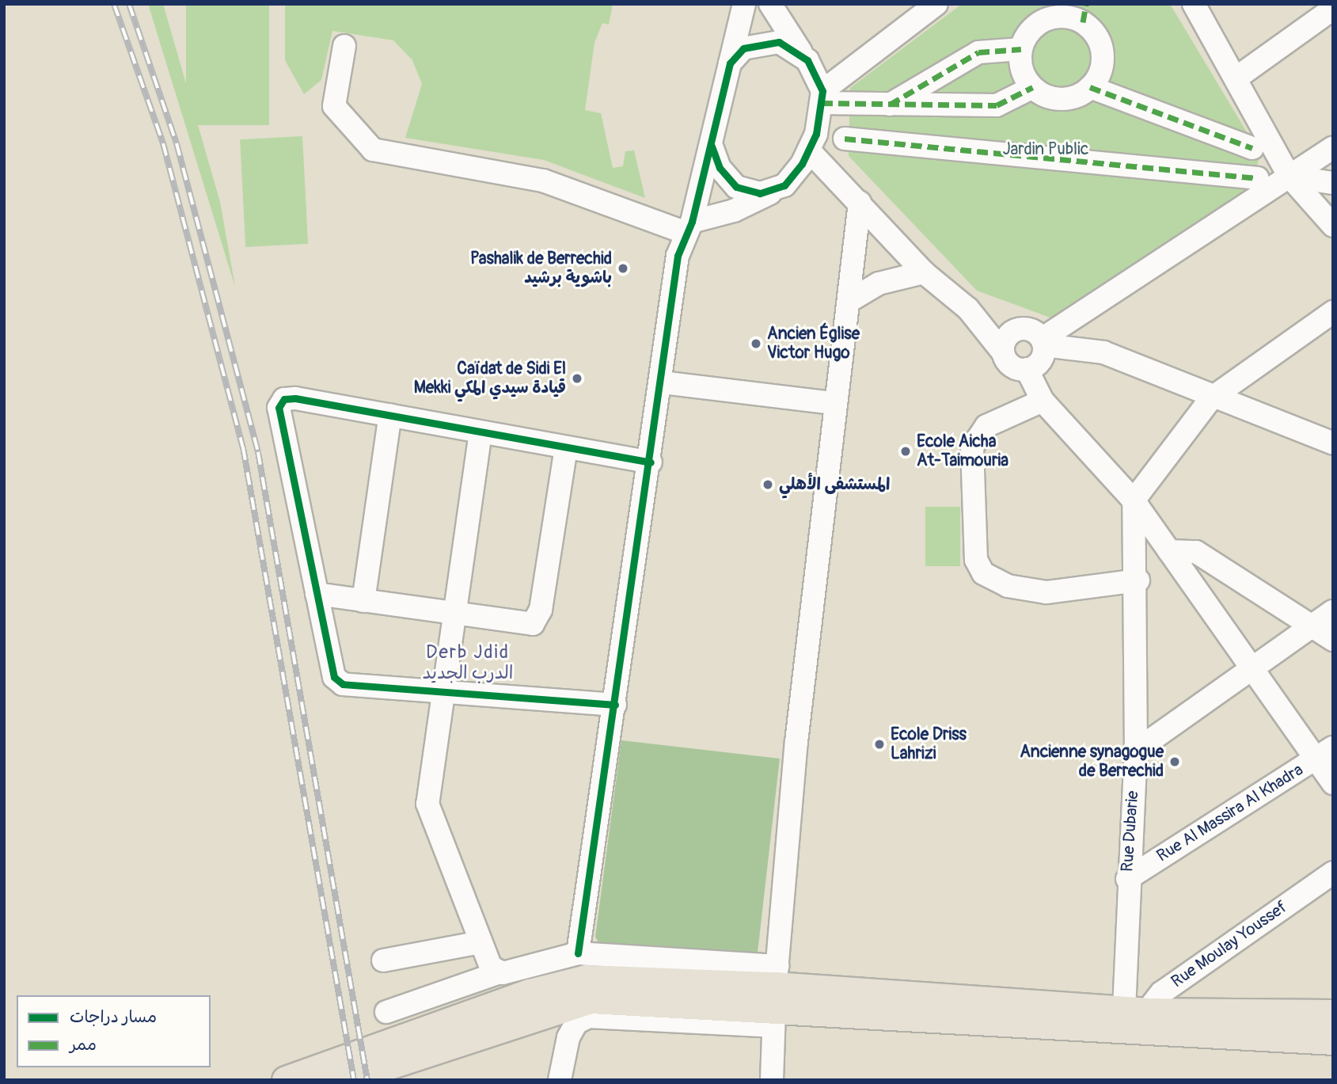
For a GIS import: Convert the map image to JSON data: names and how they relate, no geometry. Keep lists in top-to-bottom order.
{
  "streets": {
    "street": ["Rue Al Massira Al Khadra", "Rue Dubarie", "Rue Moulay Youssef"]
  },
  "crossings": [
    ["Rue Al Massira Al Khadra", "Rue Dubarie"],
    ["Rue Dubarie", "Rue Moulay Youssef"]
  ],
  "districts": ["Derb Jdid الدرب الجديد"],
  "parks": ["Jardin Public"],
  "places": [
    "Pashalik de Berrechid باشوية برشيد",
    "Ancien Église Victor Hugo",
    "Caïdat de Sidi El Mekki قيادة سيدي المكي",
    "Ecole Aicha At-Taimouria",
    "المستشفى الأهلي",
    "Ecole Driss Lahrizi",
    "Ancienne synagogue de Berrechid"
  ],
  "legend": ["مسار دراجات", "ممر"]
}
